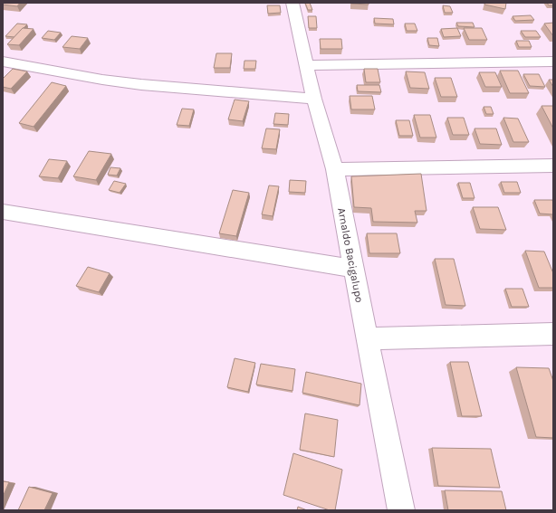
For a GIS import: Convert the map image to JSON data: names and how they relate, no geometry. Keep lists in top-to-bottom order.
{
  "streets": {
    "street": ["Arnaldo Bacigalupo"]
  }
}
